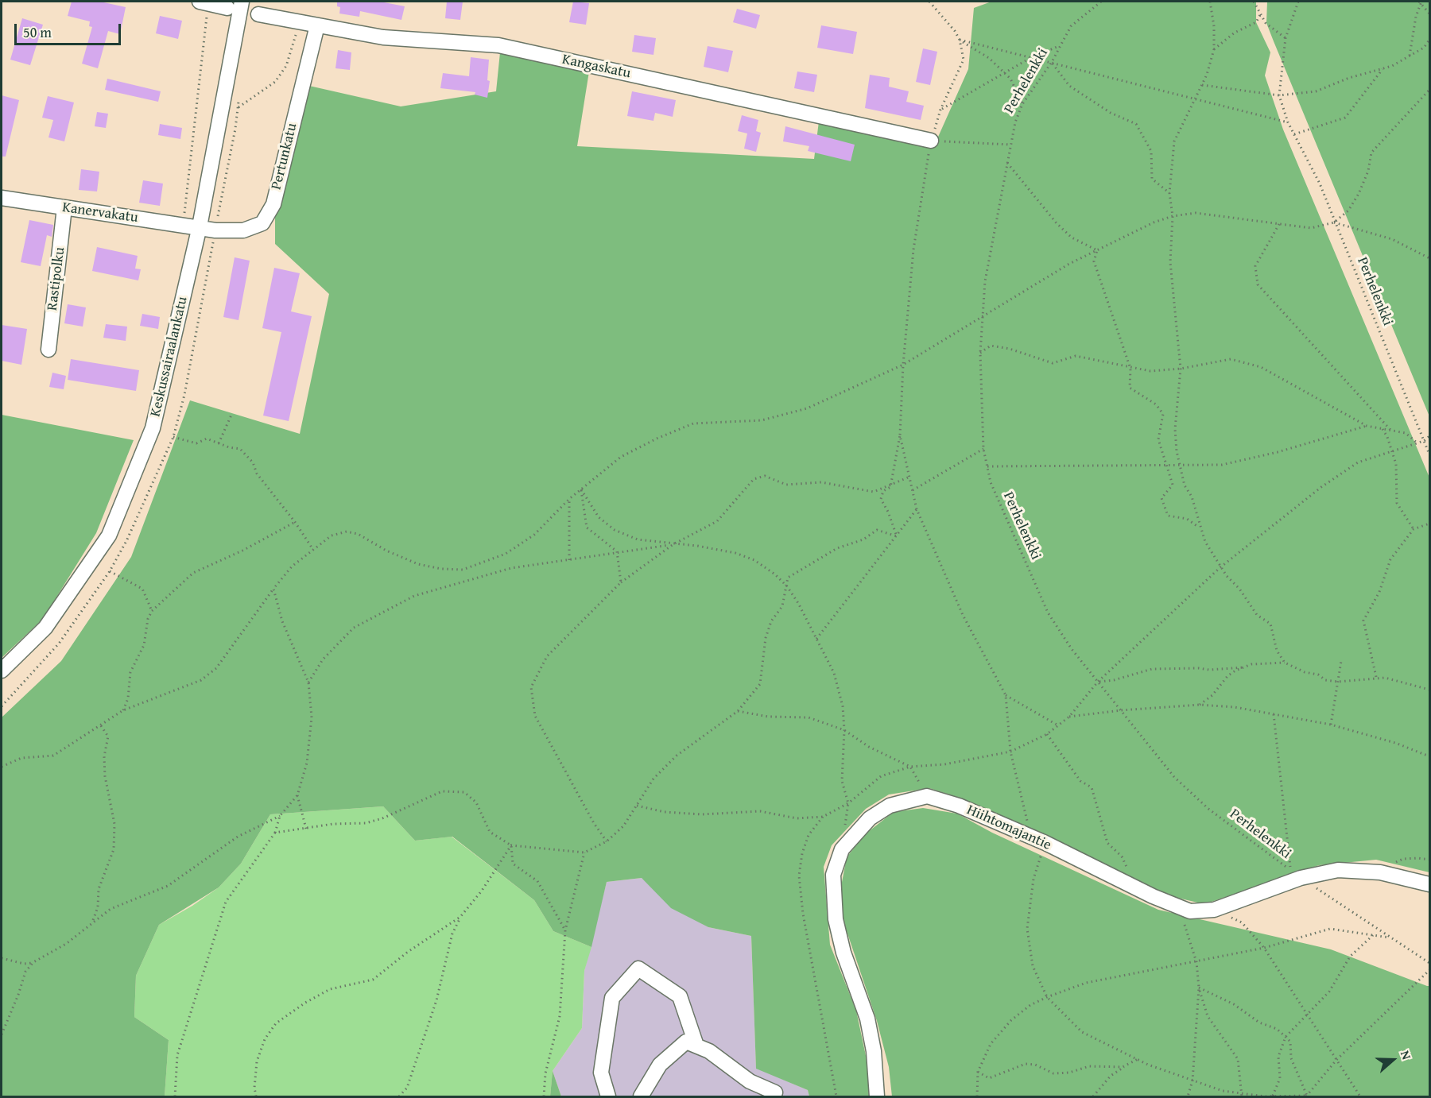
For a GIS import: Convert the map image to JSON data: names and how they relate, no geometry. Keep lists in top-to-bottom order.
{
  "streets": {
    "street": [
      "Kangaskatu",
      "Pertunkatu",
      "Kanervakatu",
      "Rastipolku",
      "Keskussairaalankatu",
      "Hiihtomajantie"
    ],
    "path": ["Perhelenkki"]
  },
  "crossings": [
    ["Kangaskatu", "Pertunkatu"],
    ["Perhelenkki", "Hiihtomajantie"],
    ["Pertunkatu", "Kanervakatu"],
    ["Pertunkatu", "Keskussairaalankatu"],
    ["Kanervakatu", "Rastipolku"],
    ["Kanervakatu", "Keskussairaalankatu"]
  ],
  "scale_bar": "50 m",
  "north": "right"
}
